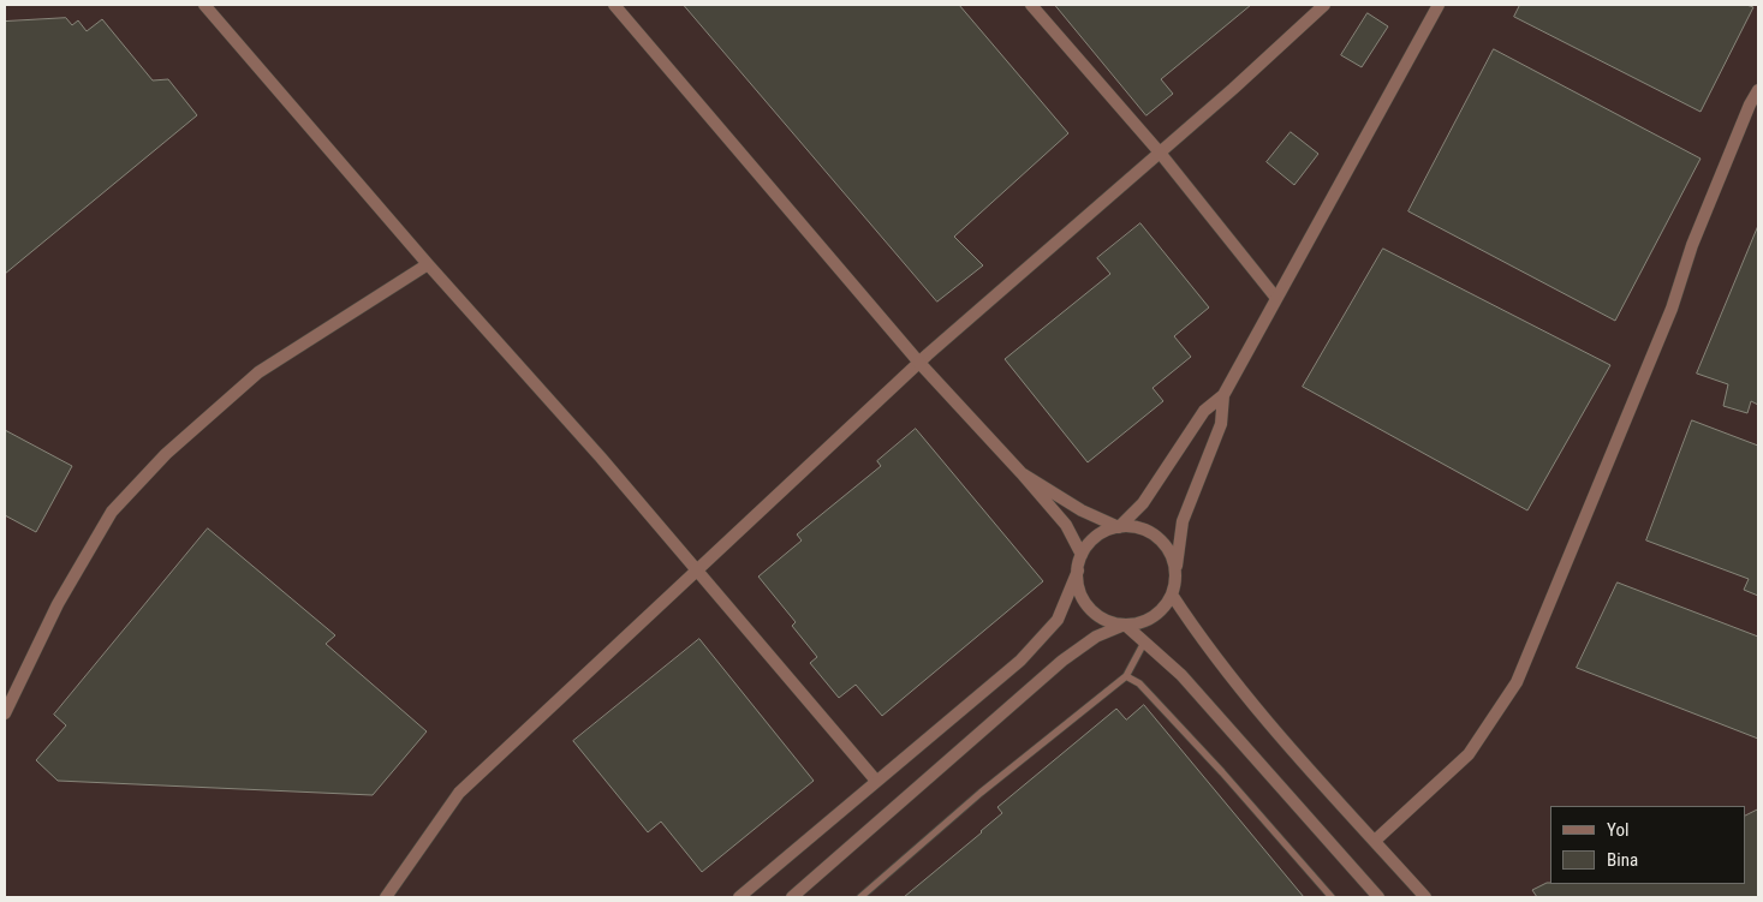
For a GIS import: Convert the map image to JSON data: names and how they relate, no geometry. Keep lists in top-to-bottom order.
{
  "legend": ["Yol", "Bina"]
}
